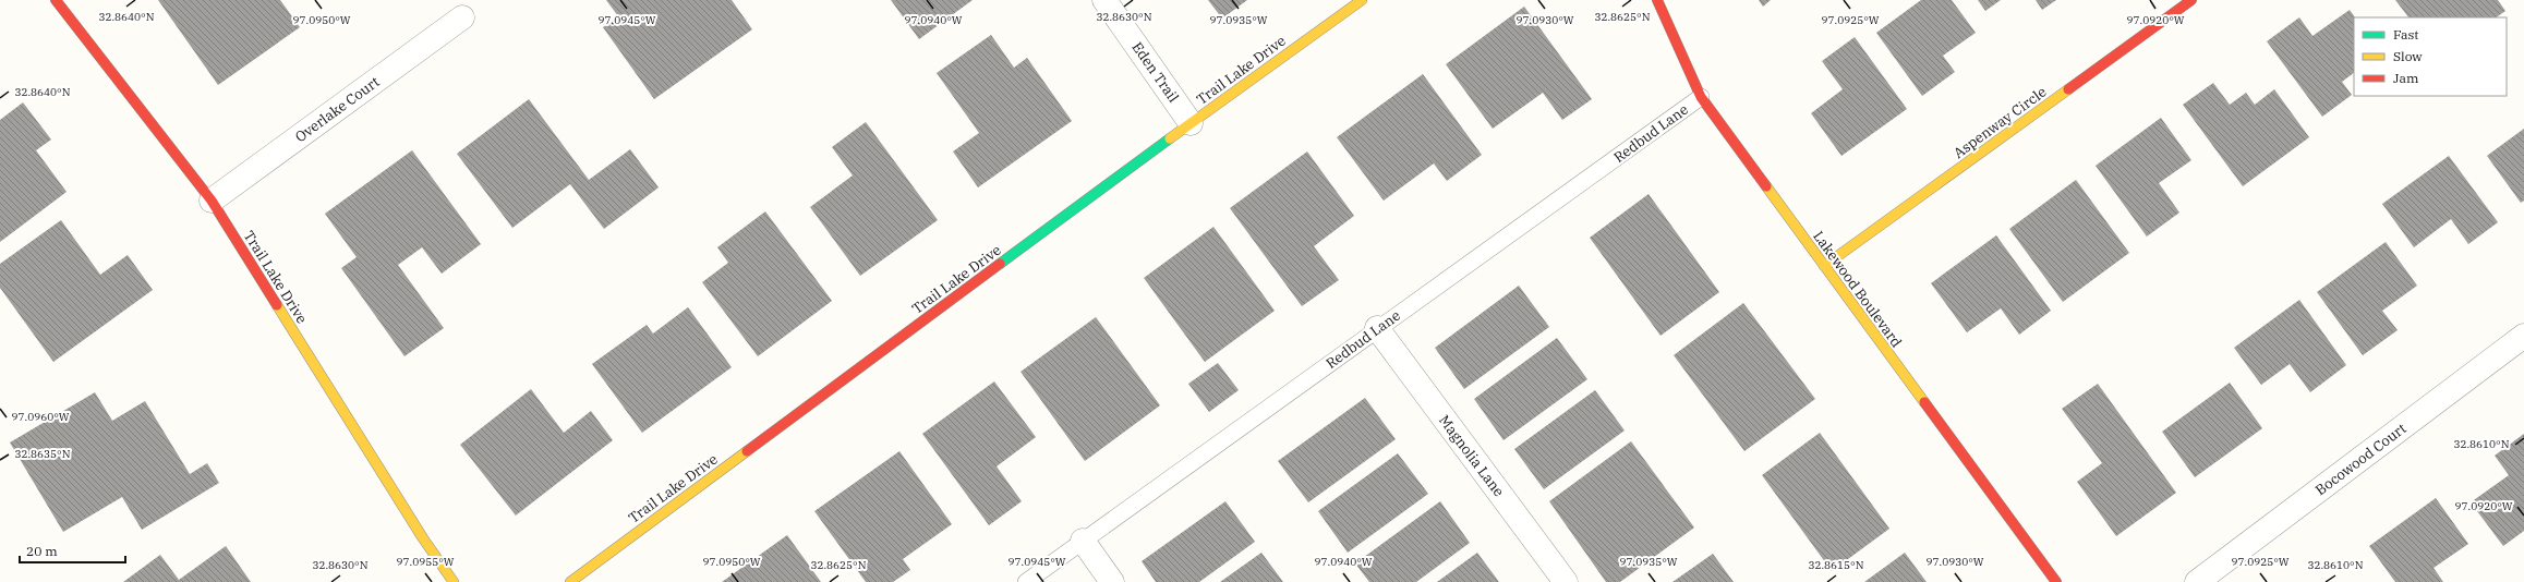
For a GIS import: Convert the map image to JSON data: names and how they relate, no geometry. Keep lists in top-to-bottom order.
{
  "streets": {
    "street": [
      "Trail Lake Drive",
      "Eden Trail",
      "Overlake Court",
      "Aspenway Circle",
      "Lakewood Boulevard",
      "Magnolia Lane",
      "Bocowood Court"
    ],
    "lane": ["Redbud Lane"]
  },
  "crossings": [
    ["Trail Lake Drive", "Eden Trail"],
    ["Trail Lake Drive", "Overlake Court"],
    ["Aspenway Circle", "Lakewood Boulevard"],
    ["Redbud Lane", "Lakewood Boulevard"],
    ["Redbud Lane", "Magnolia Lane"]
  ],
  "legend": ["Fast", "Slow", "Jam"],
  "scale_bar": "20 m",
  "coordinates": [
    "32.8640°N",
    "32.8630°N",
    "32.8625°N",
    "97.0950°W",
    "97.0945°W",
    "97.0940°W",
    "97.0935°W",
    "97.0930°W",
    "97.0925°W",
    "97.0920°W",
    "97.0960°W",
    "32.8610°N",
    "32.8635°N",
    "97.0955°W",
    "32.8615°N"
  ]
}
